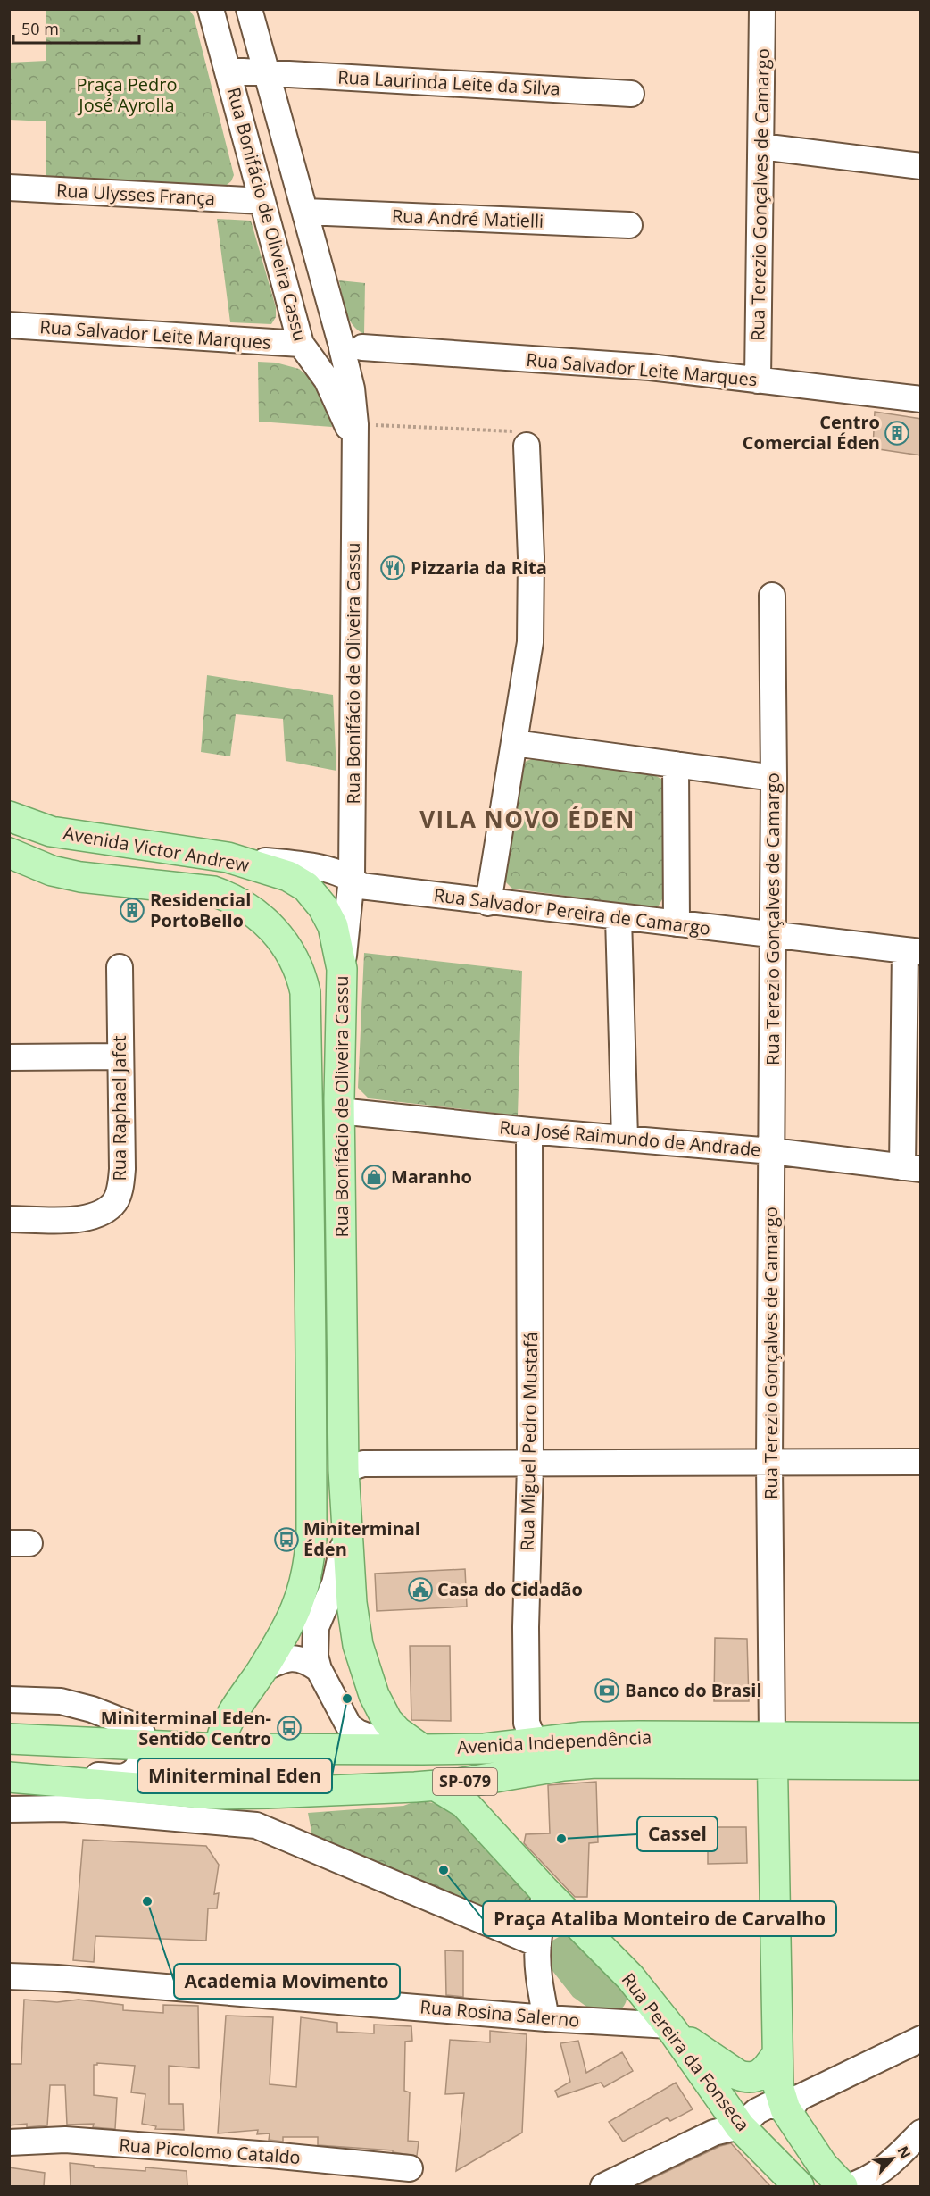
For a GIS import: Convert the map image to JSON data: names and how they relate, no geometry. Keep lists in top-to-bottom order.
{
  "streets": {
    "main road": [
      "Rua Terezio Gonçalves de Camargo",
      "Rua Bonifácio de Oliveira Cassu",
      "Avenida Victor Andrew",
      "Avenida Independência",
      "SP-079",
      "Rua Pereira da Fonseca"
    ],
    "street": [
      "Rua Laurinda Leite da Silva",
      "Rua Ulysses França",
      "Rua André Matielli",
      "Rua Salvador Leite Marques",
      "Rua Salvador Pereira de Camargo",
      "Rua Raphael Jafet",
      "Rua José Raimundo de Andrade",
      "Rua Miguel Pedro Mustafá",
      "Rua Rosina Salerno",
      "Rua Picolomo Cataldo"
    ]
  },
  "crossings": [
    ["Rua Laurinda Leite da Silva", "Rua Bonifácio de Oliveira Cassu"],
    ["Rua Ulysses França", "Rua Bonifácio de Oliveira Cassu"],
    ["Rua Terezio Gonçalves de Camargo", "Rua Salvador Leite Marques"],
    ["Rua Terezio Gonçalves de Camargo", "Rua Salvador Pereira de Camargo"],
    ["Rua Terezio Gonçalves de Camargo", "Rua José Raimundo de Andrade"],
    ["Rua Terezio Gonçalves de Camargo", "Avenida Independência"],
    ["Rua Bonifácio de Oliveira Cassu", "Rua André Matielli"],
    ["Rua Bonifácio de Oliveira Cassu", "Rua Salvador Leite Marques"],
    ["Rua Bonifácio de Oliveira Cassu", "Avenida Victor Andrew"],
    ["Rua Bonifácio de Oliveira Cassu", "Rua Salvador Pereira de Camargo"],
    ["Rua Bonifácio de Oliveira Cassu", "Rua José Raimundo de Andrade"],
    ["Rua Bonifácio de Oliveira Cassu", "Avenida Independência"],
    ["Avenida Victor Andrew", "Rua Salvador Pereira de Camargo"],
    ["Rua José Raimundo de Andrade", "Rua Miguel Pedro Mustafá"],
    ["Rua Miguel Pedro Mustafá", "Avenida Independência"],
    ["Avenida Independência", "Rua Pereira da Fonseca"],
    ["Rua Rosina Salerno", "Rua Pereira da Fonseca"]
  ],
  "districts": ["VILA NOVO ÉDEN"],
  "parks": ["Praça Pedro José Ayrolla"],
  "places": {
    "building": ["Centro Comercial Éden", "Residencial PortoBello"],
    "restaurant": ["Pizzaria da Rita"],
    "shop": ["Maranho"],
    "bus stop": ["Miniterminal Éden", "Miniterminal Eden- Sentido Centro"],
    "public building": ["Casa do Cidadão"],
    "bank": ["Banco do Brasil"],
    "other": [
      "Miniterminal Eden",
      "Cassel",
      "Praça Ataliba Monteiro de Carvalho",
      "Academia Movimento"
    ]
  },
  "scale_bar": "50 m",
  "north": "top right"
}
